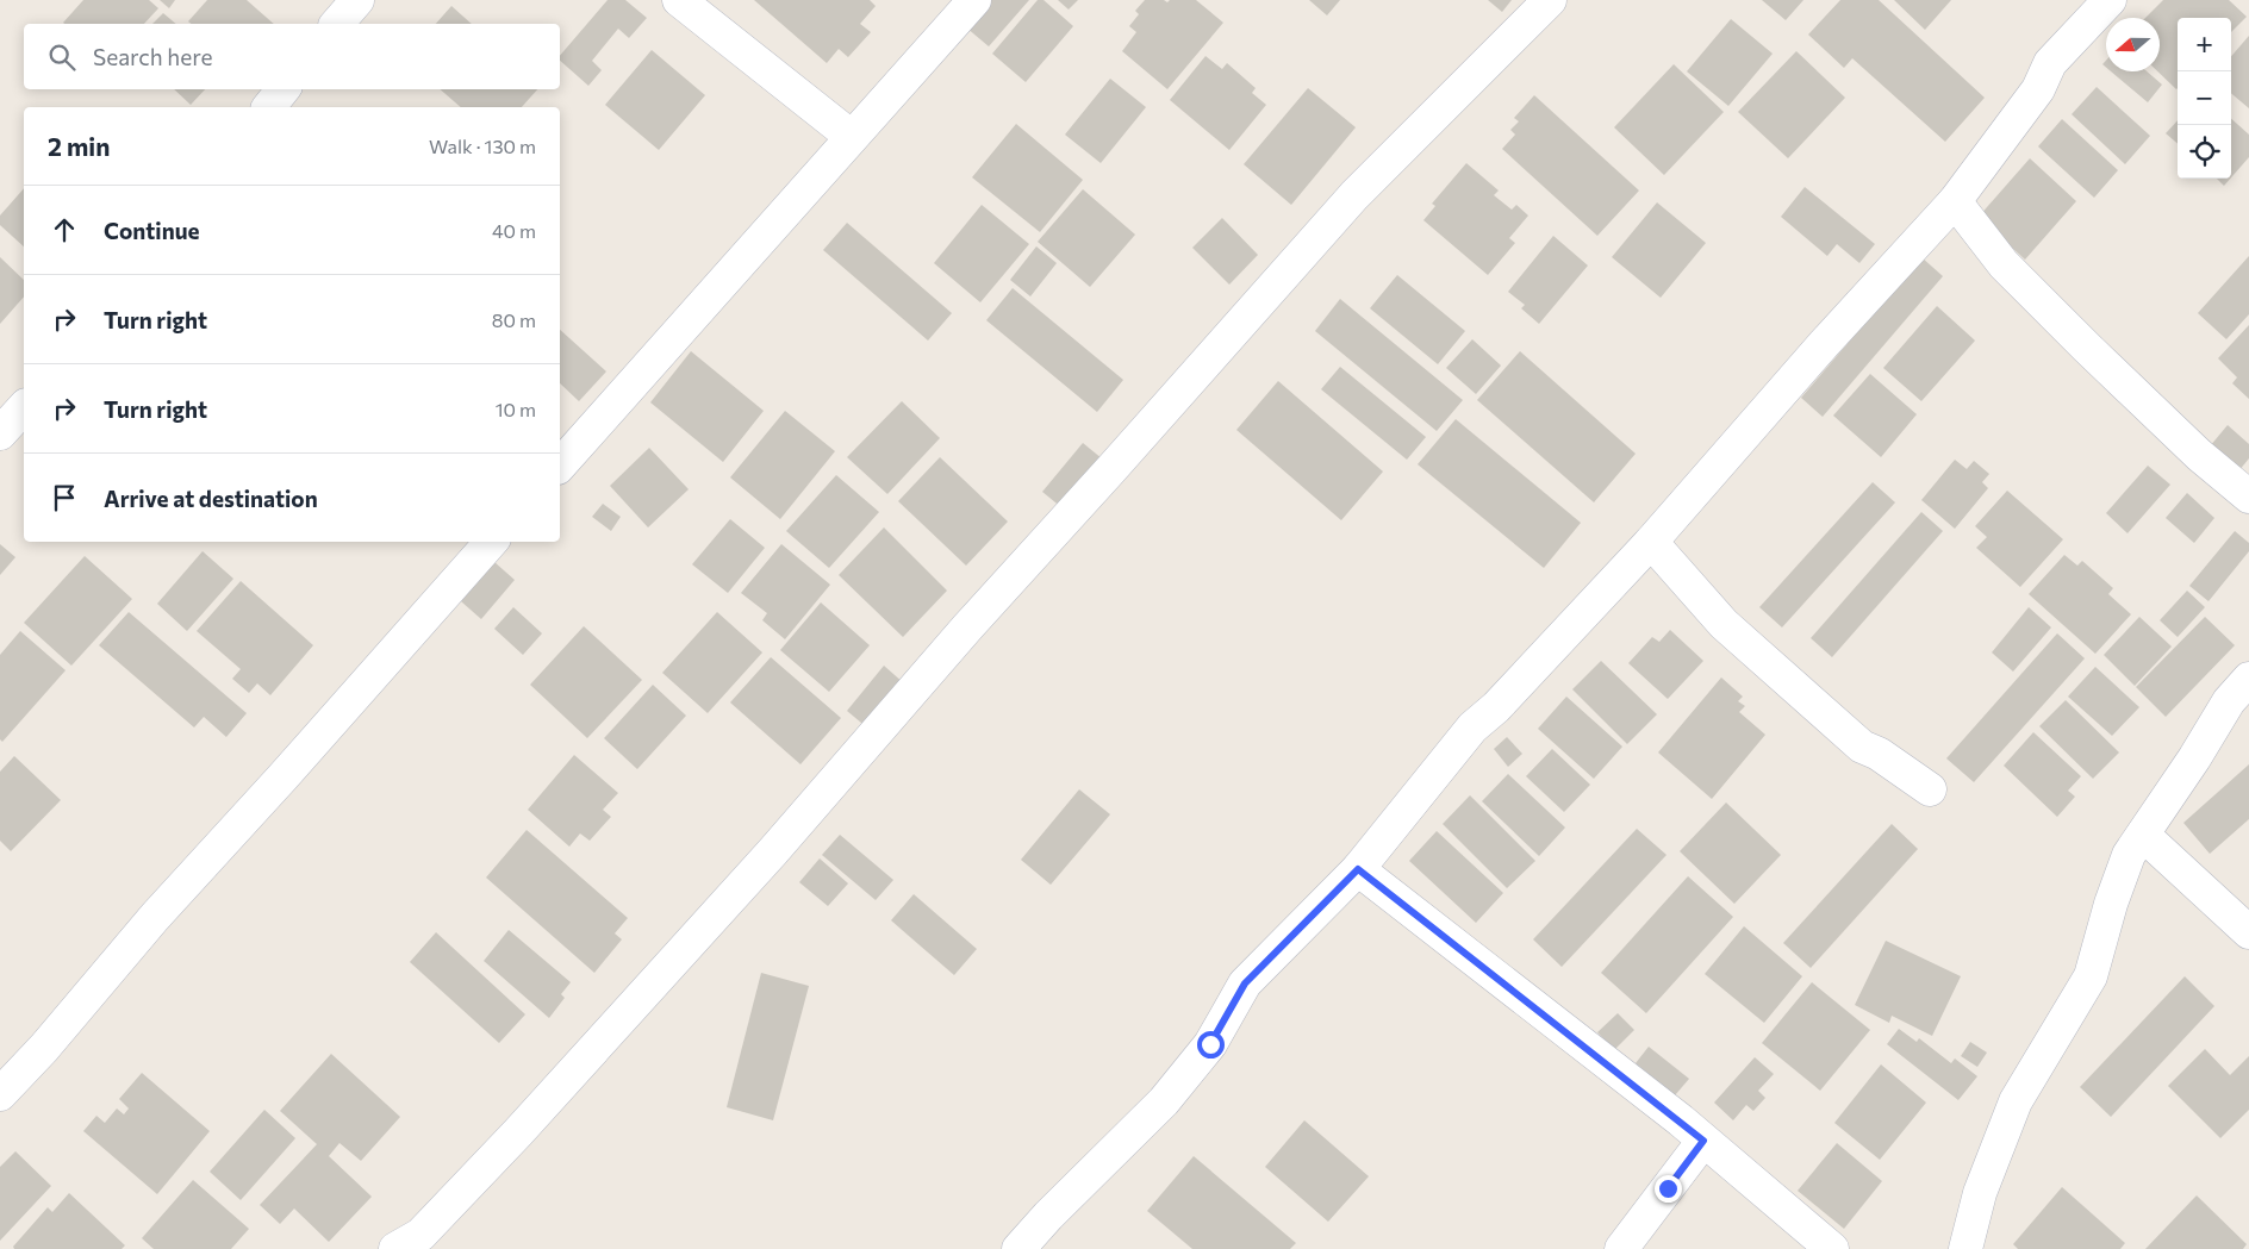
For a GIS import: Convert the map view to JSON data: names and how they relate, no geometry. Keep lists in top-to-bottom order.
{
  "north": "left",
  "page": {
    "map_buttons": ["+", "−"],
    "search": "Search here",
    "heading": ["2 min", "Walk · 130 m"],
    "list": [
      ["Continue", "40 m"],
      ["Turn right", "80 m"],
      ["Turn right", "10 m"],
      "Arrive at destination"
    ]
  }
}
